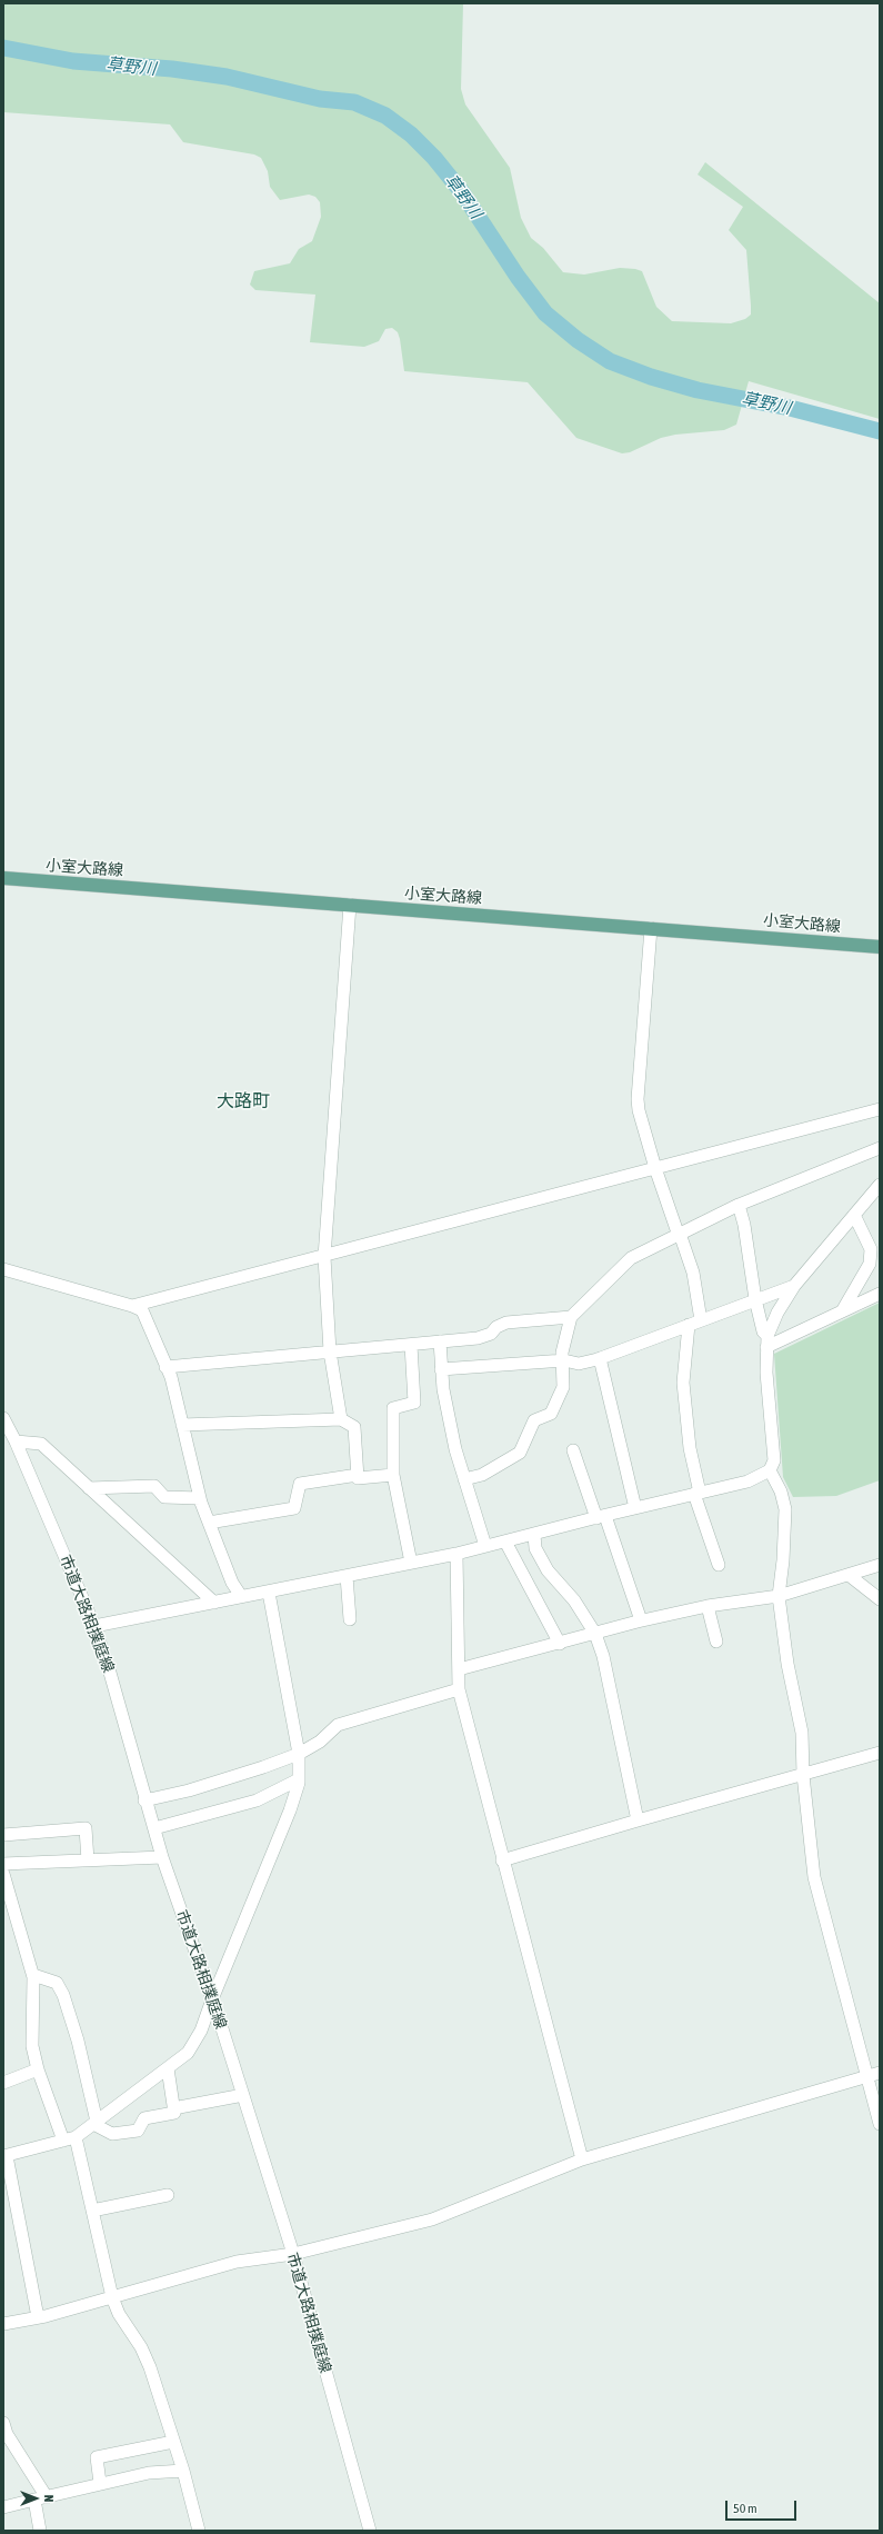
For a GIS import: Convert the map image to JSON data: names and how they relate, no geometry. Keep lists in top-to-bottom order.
{
  "streets": {
    "main road": ["小室大路線"],
    "street": ["市道大路相撲庭線"]
  },
  "districts": ["大路町"],
  "water": ["草野川"],
  "scale_bar": "50 m",
  "north": "right"
}
